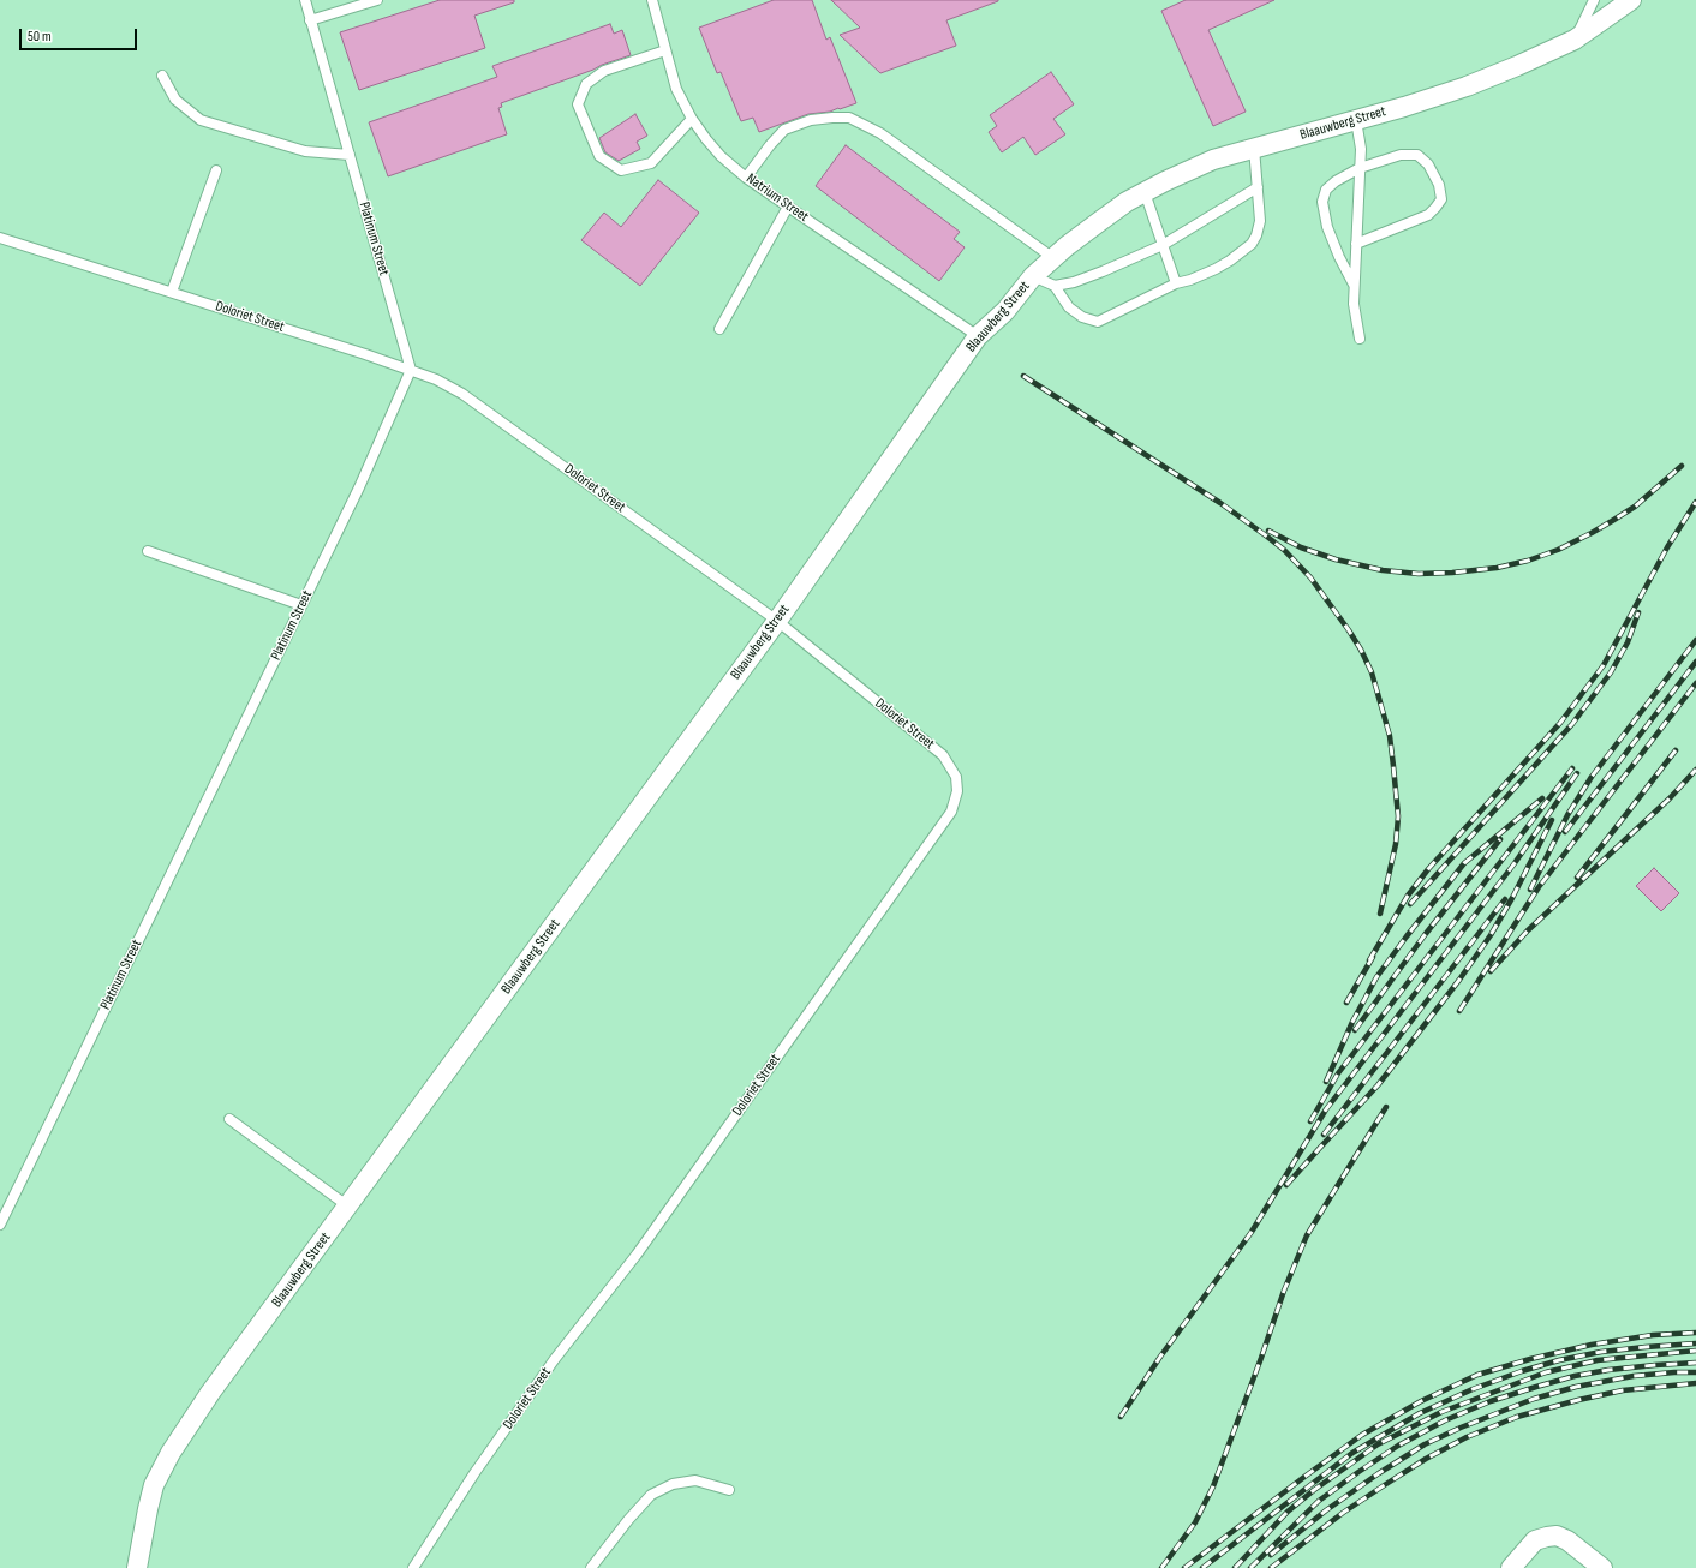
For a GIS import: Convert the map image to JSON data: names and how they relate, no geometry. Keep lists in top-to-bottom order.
{
  "streets": {
    "street": ["Blaauwberg Street"],
    "lane": ["Natrium Street", "Platinum Street", "Doloriet Street"]
  },
  "crossings": [
    ["Blaauwberg Street", "Natrium Street"],
    ["Blaauwberg Street", "Doloriet Street"],
    ["Platinum Street", "Doloriet Street"]
  ],
  "scale_bar": "50 m"
}
